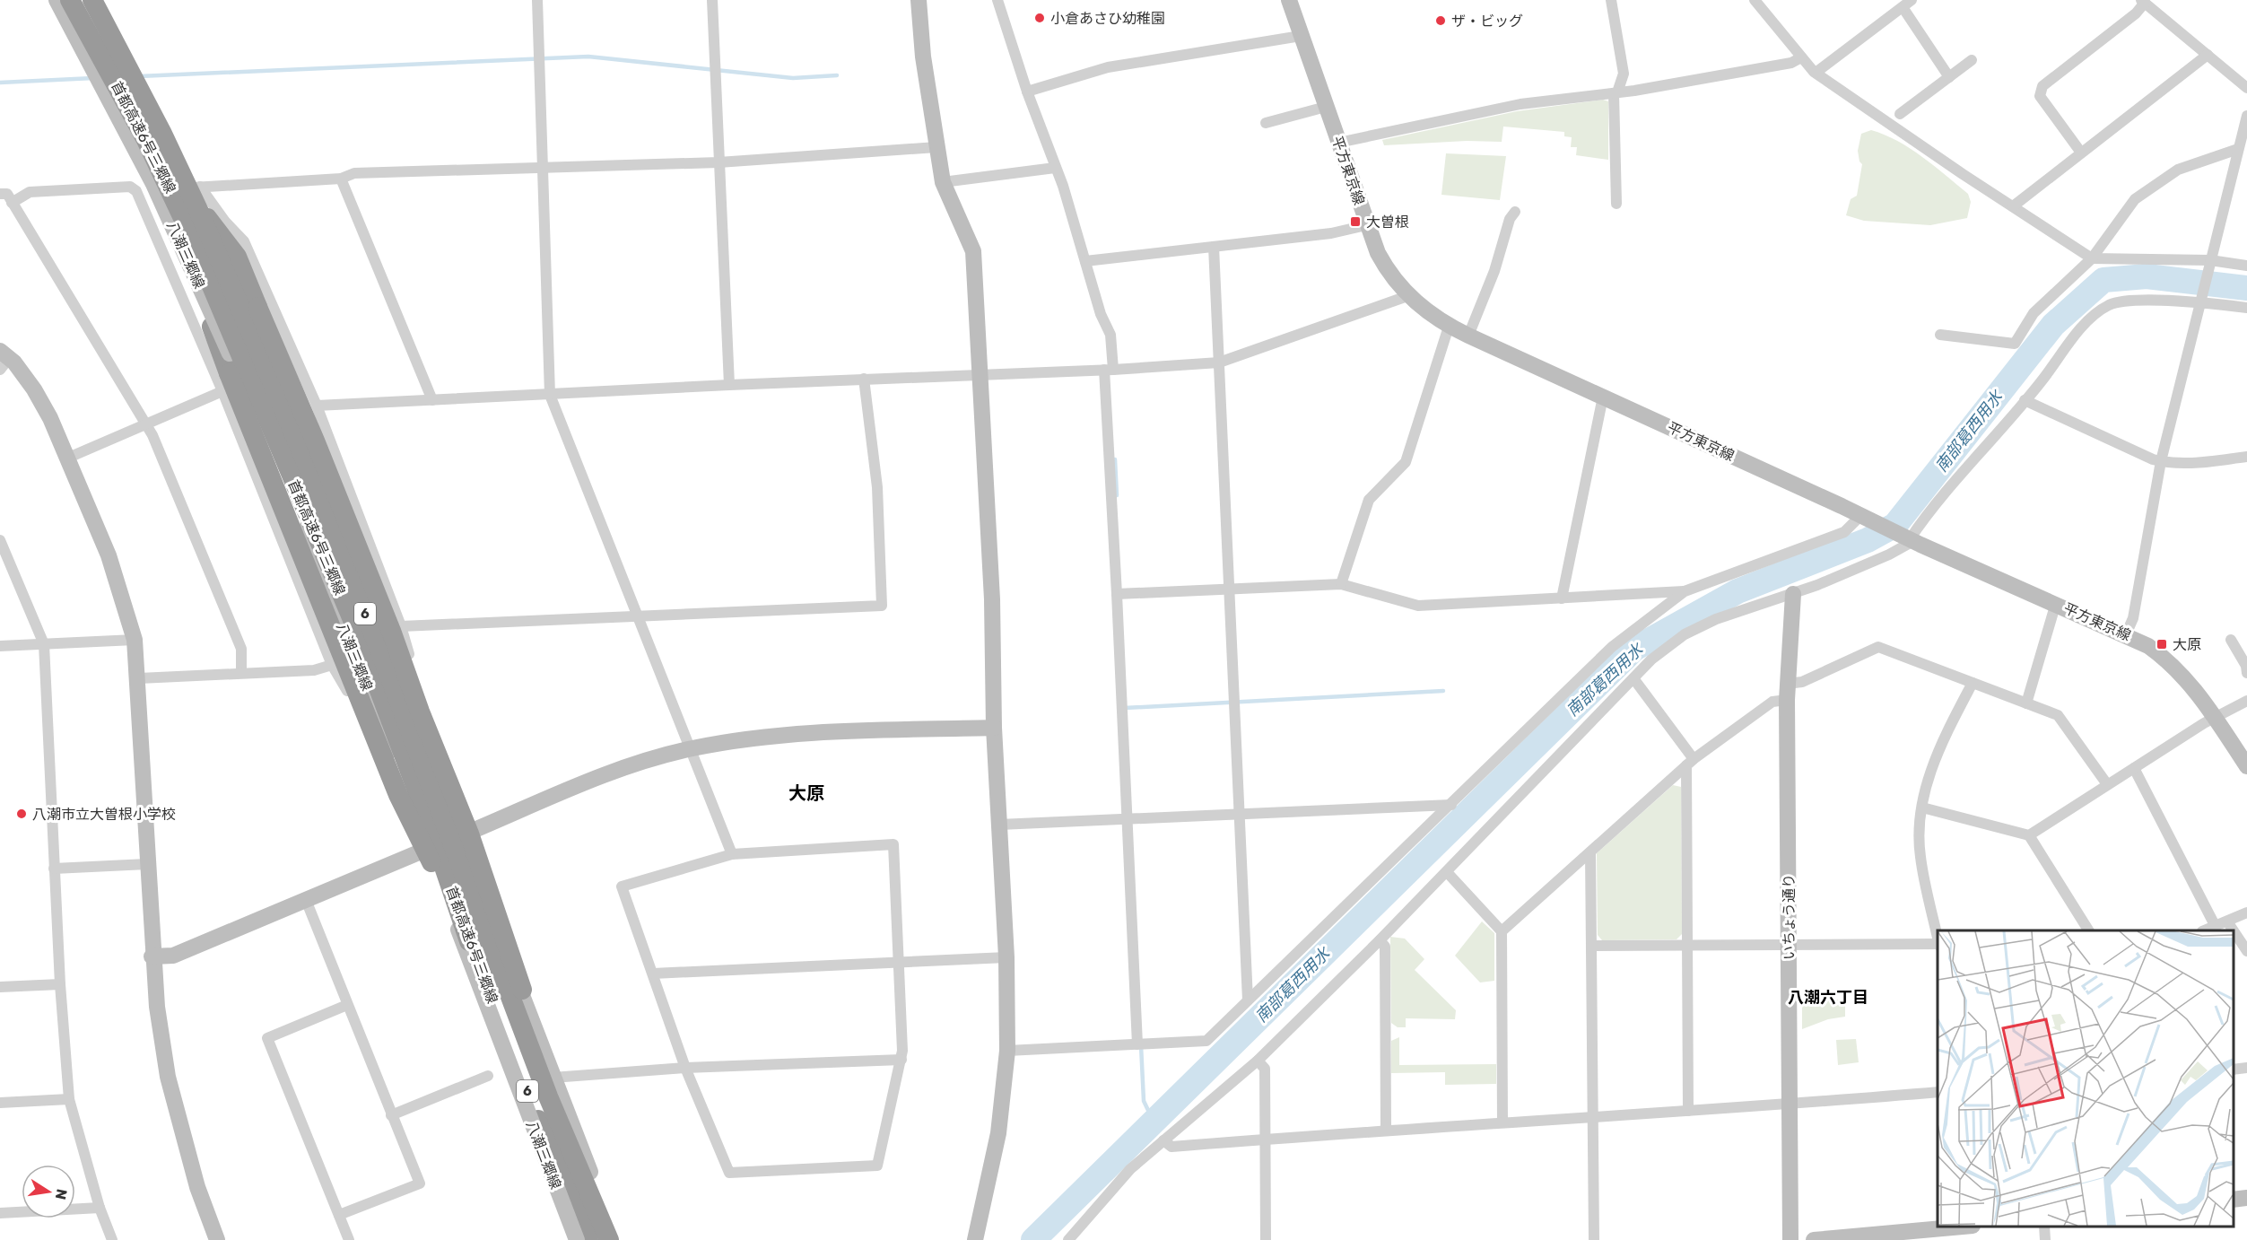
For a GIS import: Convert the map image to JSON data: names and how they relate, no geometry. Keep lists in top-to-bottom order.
{
  "streets": {
    "highway": ["首都高速6号三郷線", "6"],
    "main road": ["平方東京線", "八潮三郷線", "いちょう通り"]
  },
  "districts": ["大原", "八潮六丁目"],
  "water": ["南部葛西用水"],
  "places": {
    "other": ["小倉あさひ幼稚園", "ザ・ビッグ", "八潮市立大曽根小学校"],
    "transit": ["大曽根", "大原"]
  },
  "north": "right"
}
